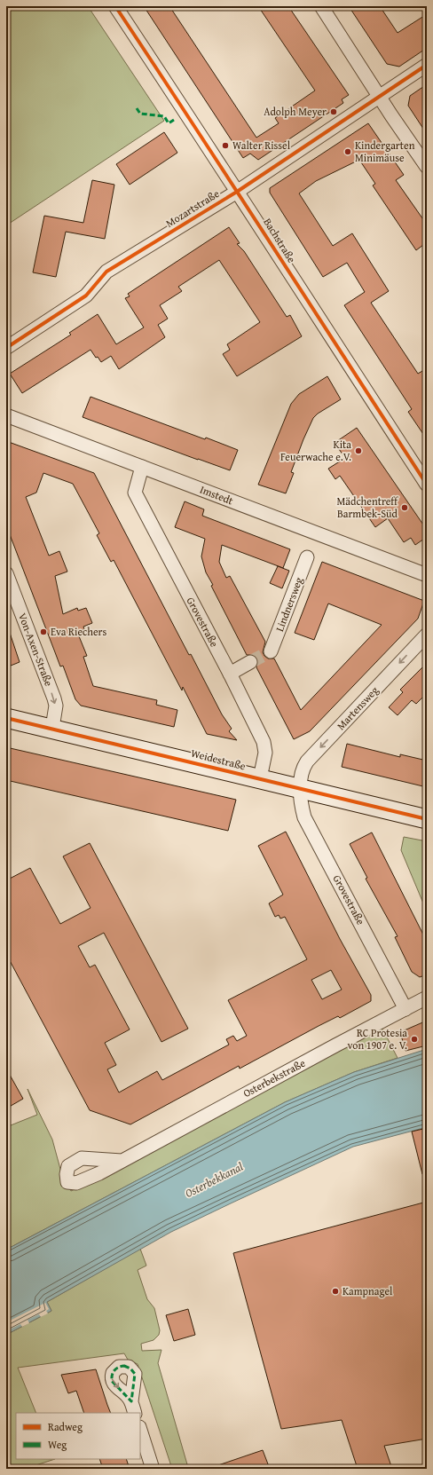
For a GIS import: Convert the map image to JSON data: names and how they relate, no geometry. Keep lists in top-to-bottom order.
{
  "streets": {
    "street": [
      "Mozartstraße",
      "Bachstraße",
      "Imstedt",
      "Lindnersweg",
      "Grovestraße",
      "Von-Axen-Straße",
      "Martensweg",
      "Weidestraße",
      "Osterbekstraße"
    ]
  },
  "crossings": [
    ["Mozartstraße", "Bachstraße"],
    ["Imstedt", "Grovestraße"],
    ["Grovestraße", "Martensweg"],
    ["Grovestraße", "Weidestraße"],
    ["Grovestraße", "Osterbekstraße"],
    ["Von-Axen-Straße", "Weidestraße"],
    ["Martensweg", "Weidestraße"]
  ],
  "one_way": ["Von-Axen-Straße", "Martensweg"],
  "water": ["Osterbekkanal"],
  "places": [
    "Adolph Meyer",
    "Walter Rissel",
    "Kindergarten Minimäuse",
    "Kita Feuerwache e.V.",
    "Mädchentreff Barmbek-Süd",
    "Eva Riechers",
    "RC Protesia von 1907 e. V.",
    "Kampnagel"
  ],
  "legend": ["Radweg", "Weg"]
}
